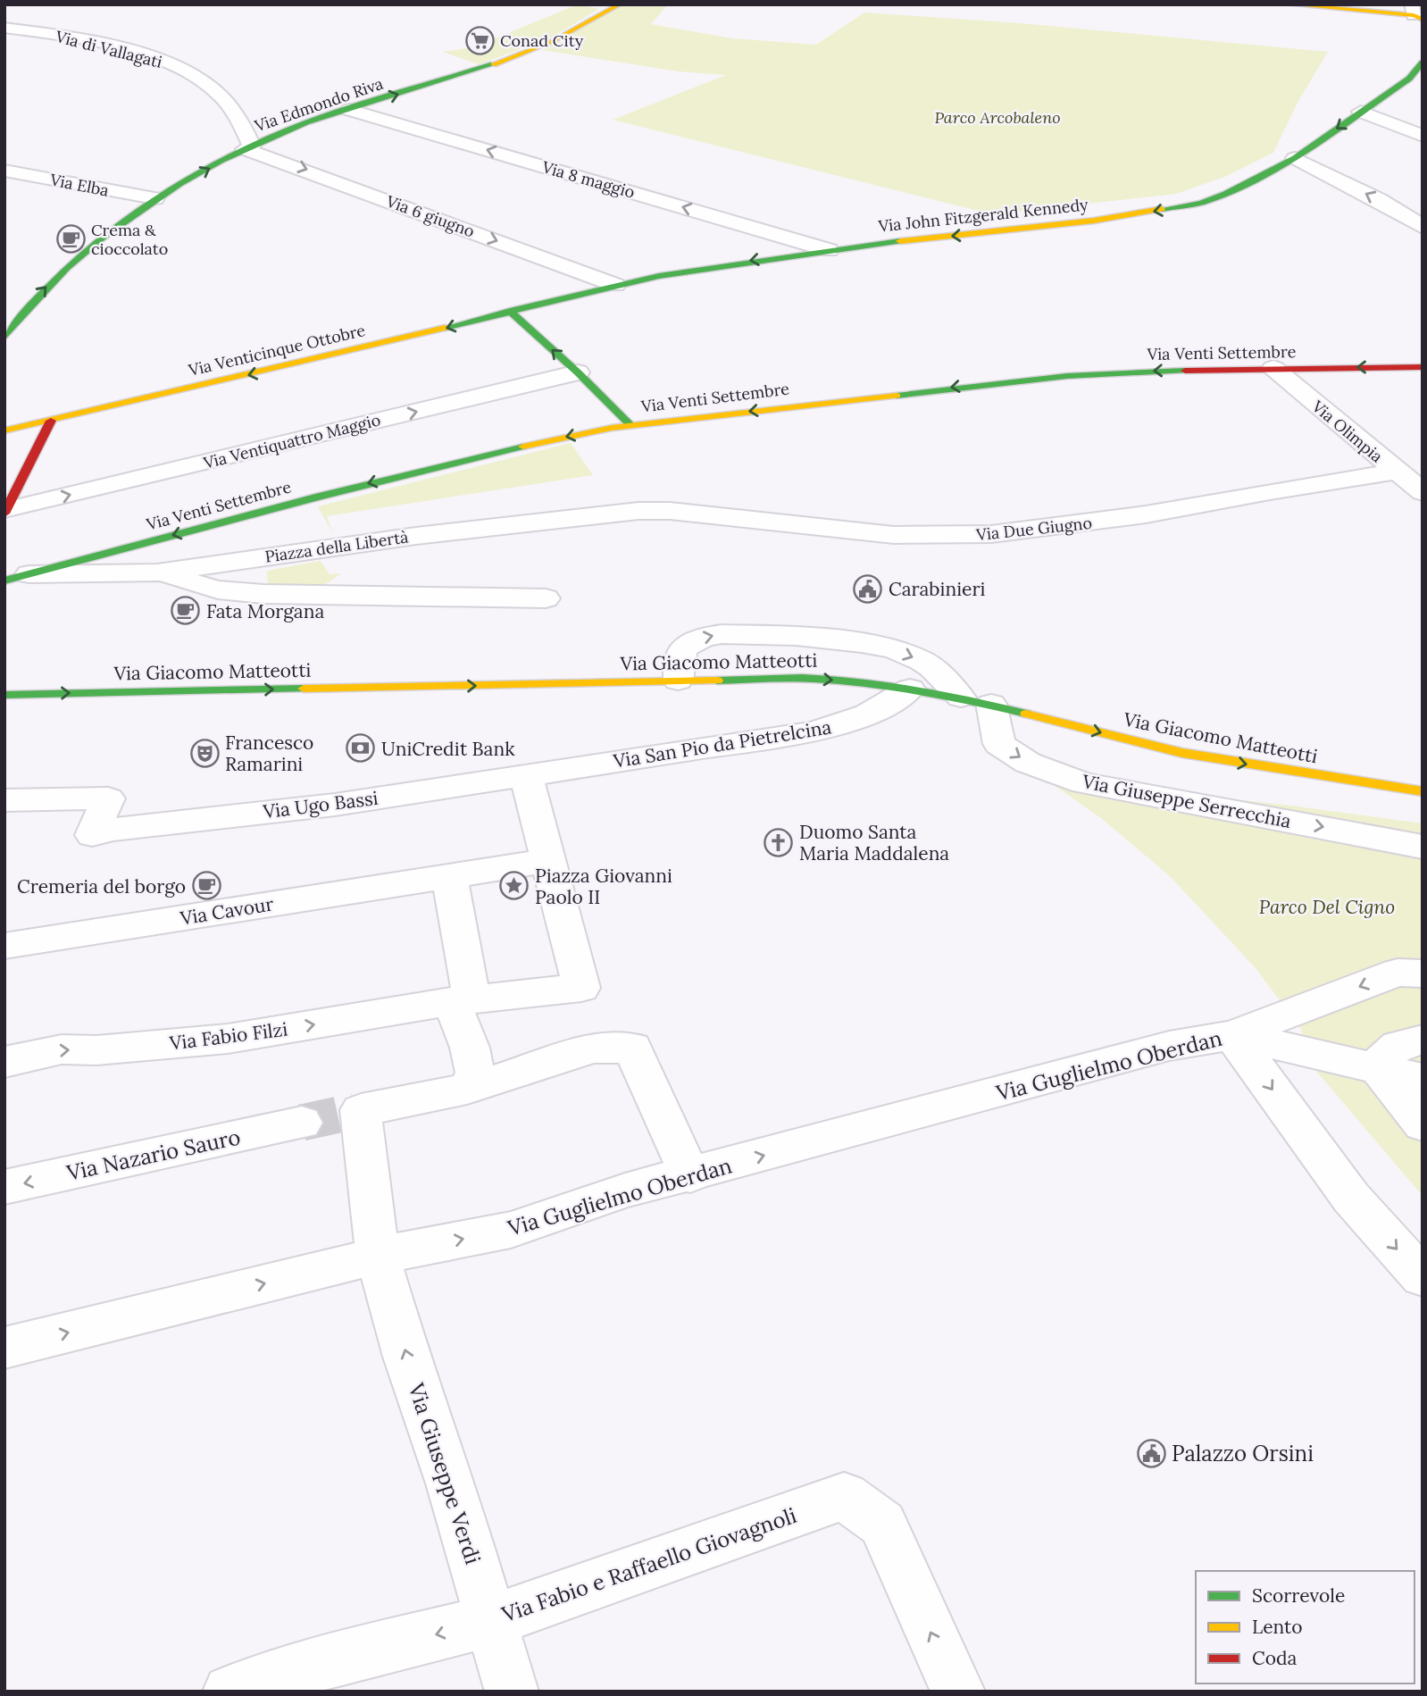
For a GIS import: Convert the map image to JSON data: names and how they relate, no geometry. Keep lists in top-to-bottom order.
{
  "streets": {
    "main road": [
      "Via Edmondo Riva",
      "Via John Fitzgerald Kennedy",
      "Via Venticinque Ottobre",
      "Via Venti Settembre",
      "Via Giacomo Matteotti"
    ],
    "street": [
      "Via di Vallagati",
      "Via 8 maggio",
      "Via Elba",
      "Via 6 giugno",
      "Via Olimpia",
      "Via Ventiquattro Maggio",
      "Via Due Giugno",
      "Piazza della Libertà",
      "Via San Pio da Pietrelcina",
      "Via Giuseppe Serrecchia",
      "Via Ugo Bassi",
      "Via Cavour",
      "Via Fabio Filzi",
      "Via Guglielmo Oberdan",
      "Via Nazario Sauro",
      "Via Giuseppe Verdi",
      "Via Fabio e Raffaello Giovagnoli"
    ]
  },
  "crossings": [
    ["Via di Vallagati", "Via Edmondo Riva"],
    ["Via di Vallagati", "Via 6 giugno"],
    ["Via Edmondo Riva", "Via 8 maggio"],
    ["Via Edmondo Riva", "Via Elba"],
    ["Via Edmondo Riva", "Via 6 giugno"],
    ["Via 8 maggio", "Via John Fitzgerald Kennedy"],
    ["Via John Fitzgerald Kennedy", "Via 6 giugno"],
    ["Via John Fitzgerald Kennedy", "Via Venticinque Ottobre"],
    ["Via Venti Settembre", "Via Olimpia"],
    ["Via Venti Settembre", "Piazza della Libertà"],
    ["Via Olimpia", "Via Due Giugno"],
    ["Via Due Giugno", "Piazza della Libertà"],
    ["Via Giacomo Matteotti", "Via San Pio da Pietrelcina"],
    ["Via Giacomo Matteotti", "Via Giuseppe Serrecchia"],
    ["Via San Pio da Pietrelcina", "Via Ugo Bassi"],
    ["Via Fabio Filzi", "Via Giuseppe Verdi"],
    ["Via Guglielmo Oberdan", "Via Giuseppe Verdi"],
    ["Via Giuseppe Verdi", "Via Fabio e Raffaello Giovagnoli"]
  ],
  "one_way": [
    "Via Edmondo Riva",
    "Via 8 maggio",
    "Via John Fitzgerald Kennedy",
    "Via 6 giugno",
    "Via Venticinque Ottobre",
    "Via Venti Settembre",
    "Via Giacomo Matteotti",
    "Via Fabio Filzi",
    "Via Guglielmo Oberdan",
    "Via Nazario Sauro",
    "Via Giuseppe Verdi",
    "Via Fabio e Raffaello Giovagnoli"
  ],
  "parks": ["Parco Arcobaleno", "Parco Del Cigno"],
  "places": {
    "supermarket": ["Conad City"],
    "cafe": ["Crema & cioccolato", "Fata Morgana", "Cremeria del borgo"],
    "public building": ["Carabinieri", "Palazzo Orsini"],
    "bank": ["UniCredit Bank"],
    "theatre": ["Francesco Ramarini"],
    "church": ["Duomo Santa Maria Maddalena"],
    "place": ["Piazza Giovanni Paolo II"]
  },
  "legend": ["Scorrevole", "Lento", "Coda"]
}
